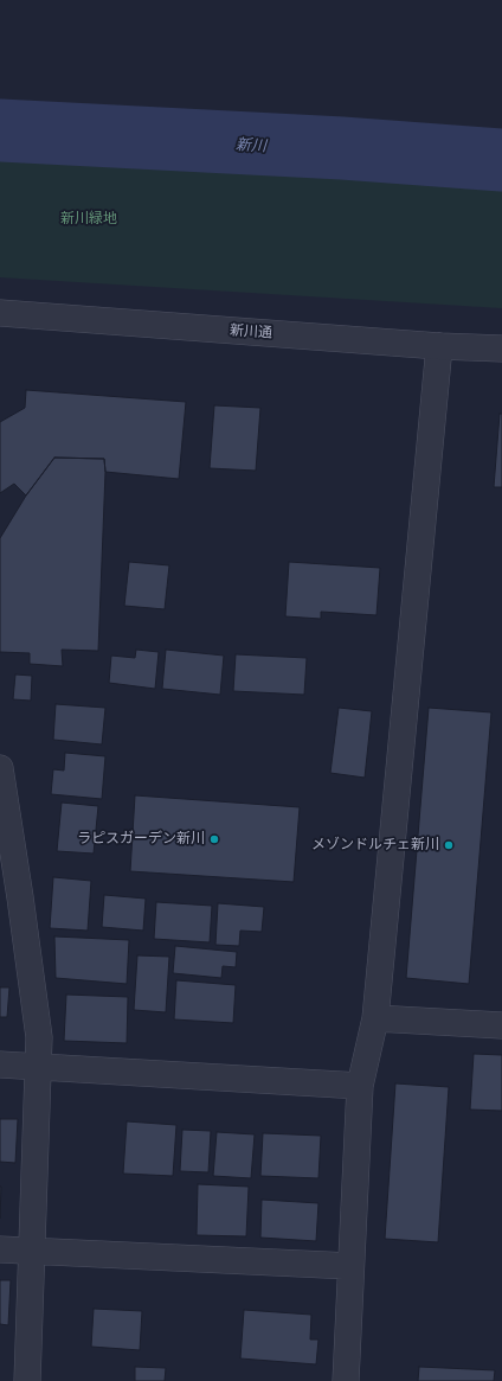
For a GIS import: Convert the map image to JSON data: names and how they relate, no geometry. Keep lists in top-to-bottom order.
{
  "streets": {
    "street": ["新川通"]
  },
  "water": ["新川"],
  "parks": ["新川緑地"],
  "places": ["ラピスガーデン新川", "メゾンドルチェ新川"]
}
